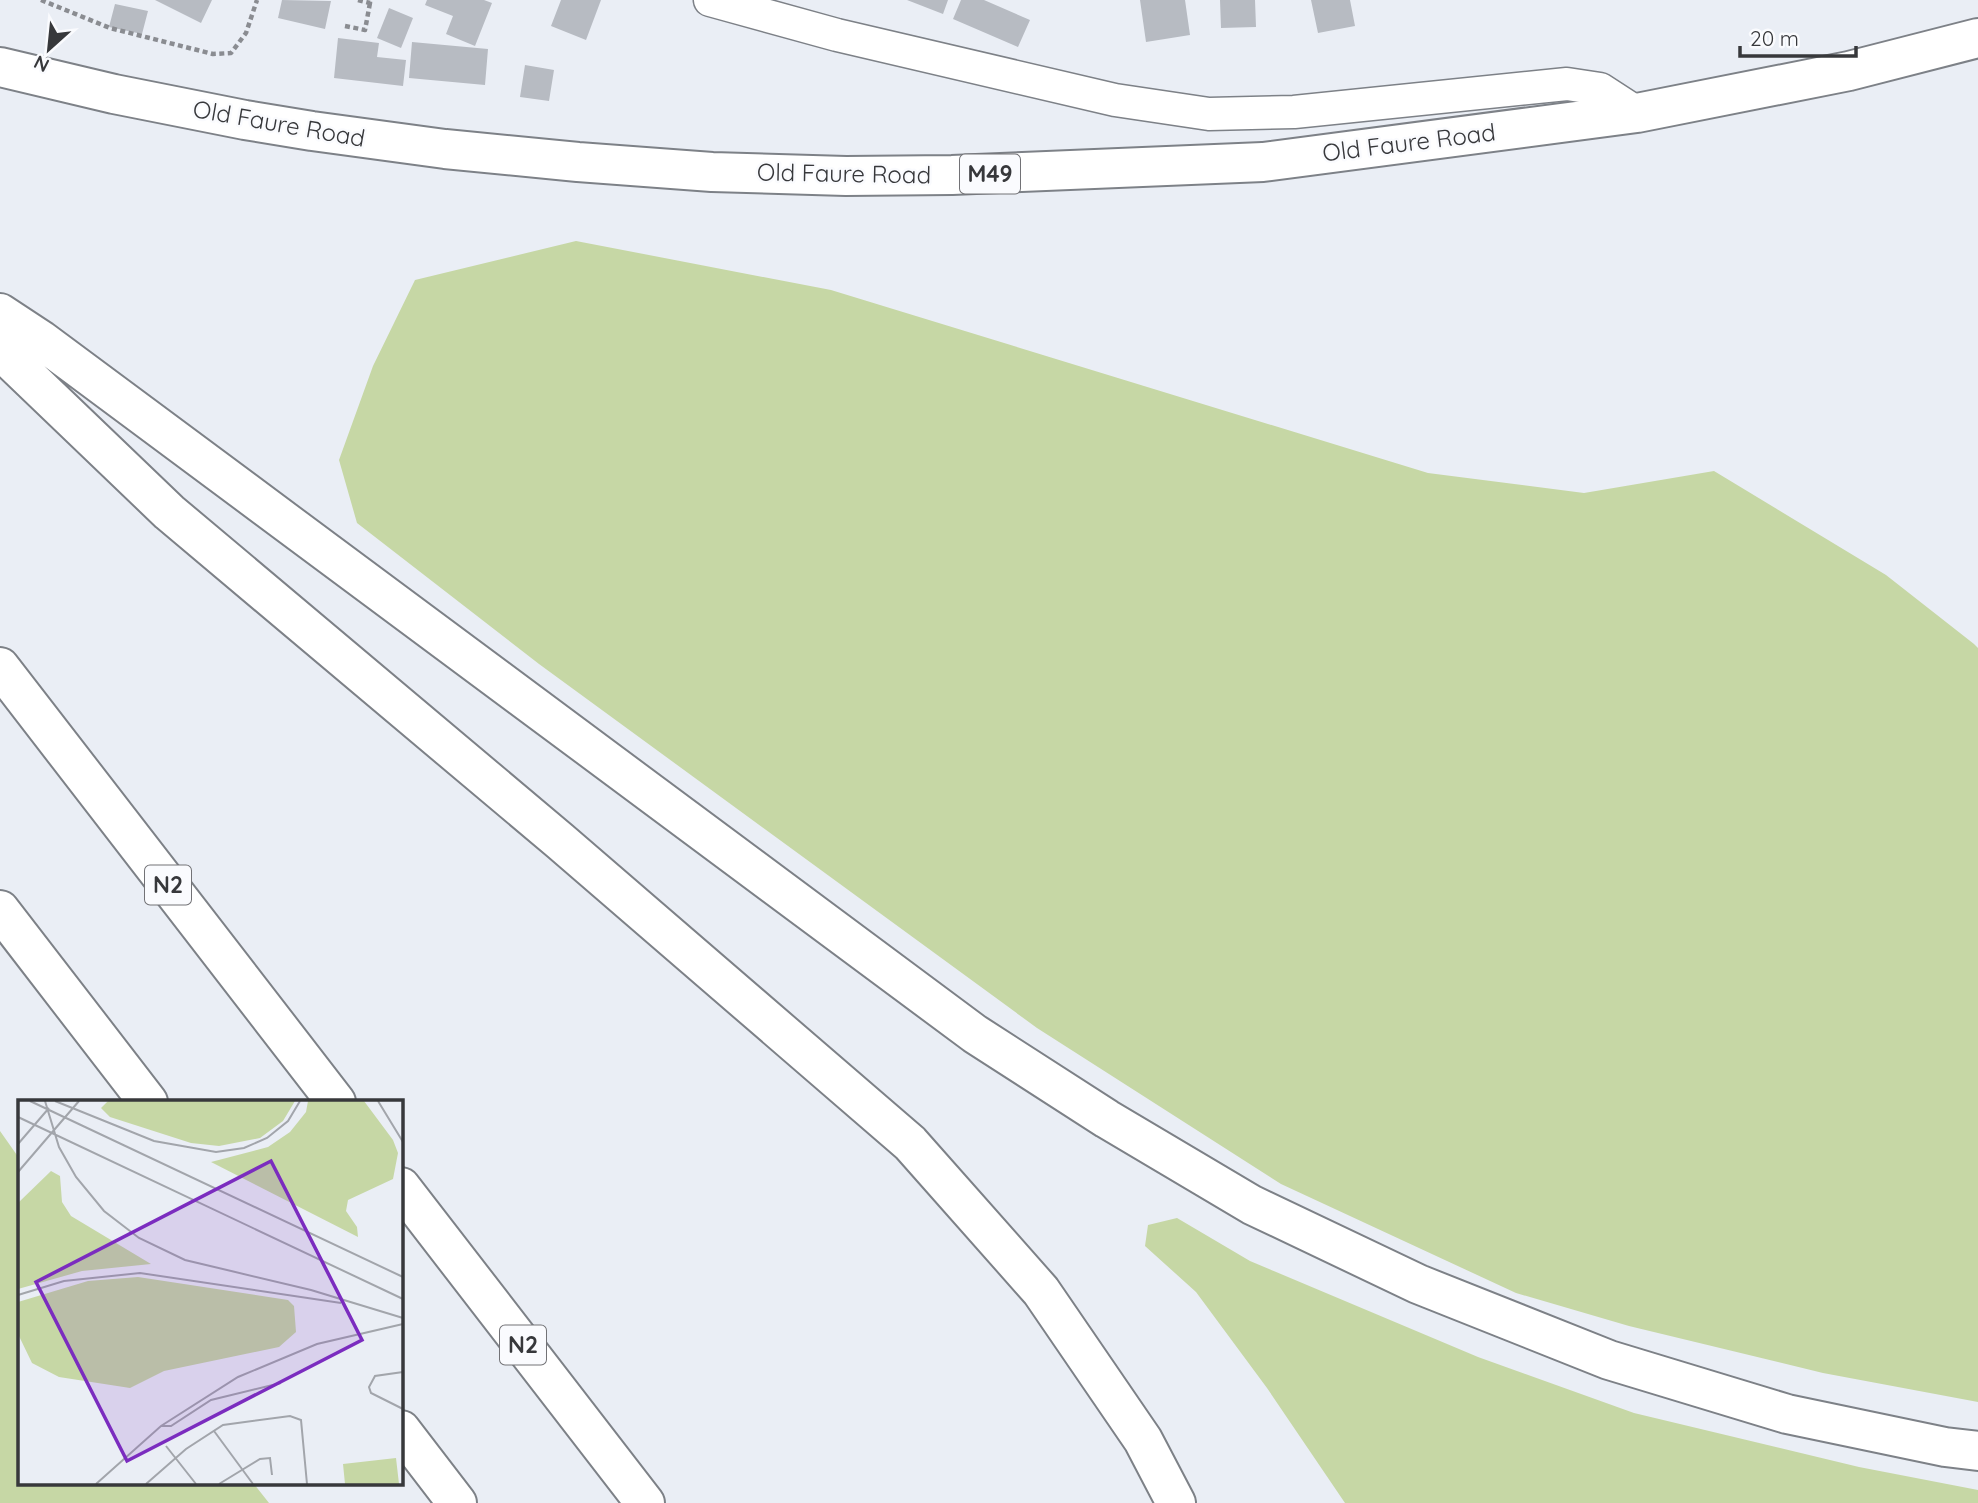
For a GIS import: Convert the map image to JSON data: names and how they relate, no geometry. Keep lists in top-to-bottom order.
{
  "streets": {
    "main road": ["Old Faure Road", "M49", "N2"]
  },
  "scale_bar": "20 m",
  "north": "bottom left"
}
